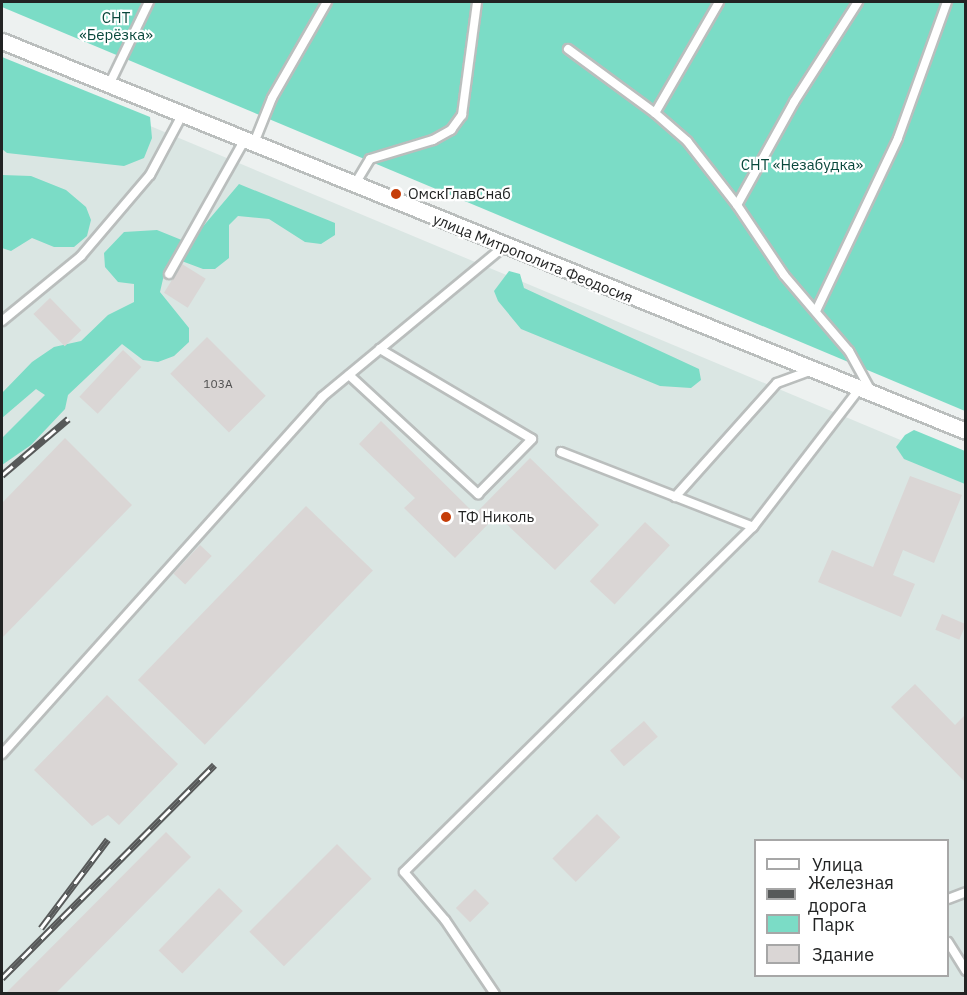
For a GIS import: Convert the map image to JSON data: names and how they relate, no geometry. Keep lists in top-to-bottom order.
{
  "streets": {
    "street": ["улица Митрополита Феодосия"]
  },
  "parks": ["СНТ «Берёзка»", "СНТ «Незабудка»"],
  "places": ["ОмскГлавСнаб", "ТФ Николь"],
  "house_numbers": ["103А"],
  "legend": [
    "Улица",
    "Железная дорога",
    "Парк",
    "Здание"
  ]
}
